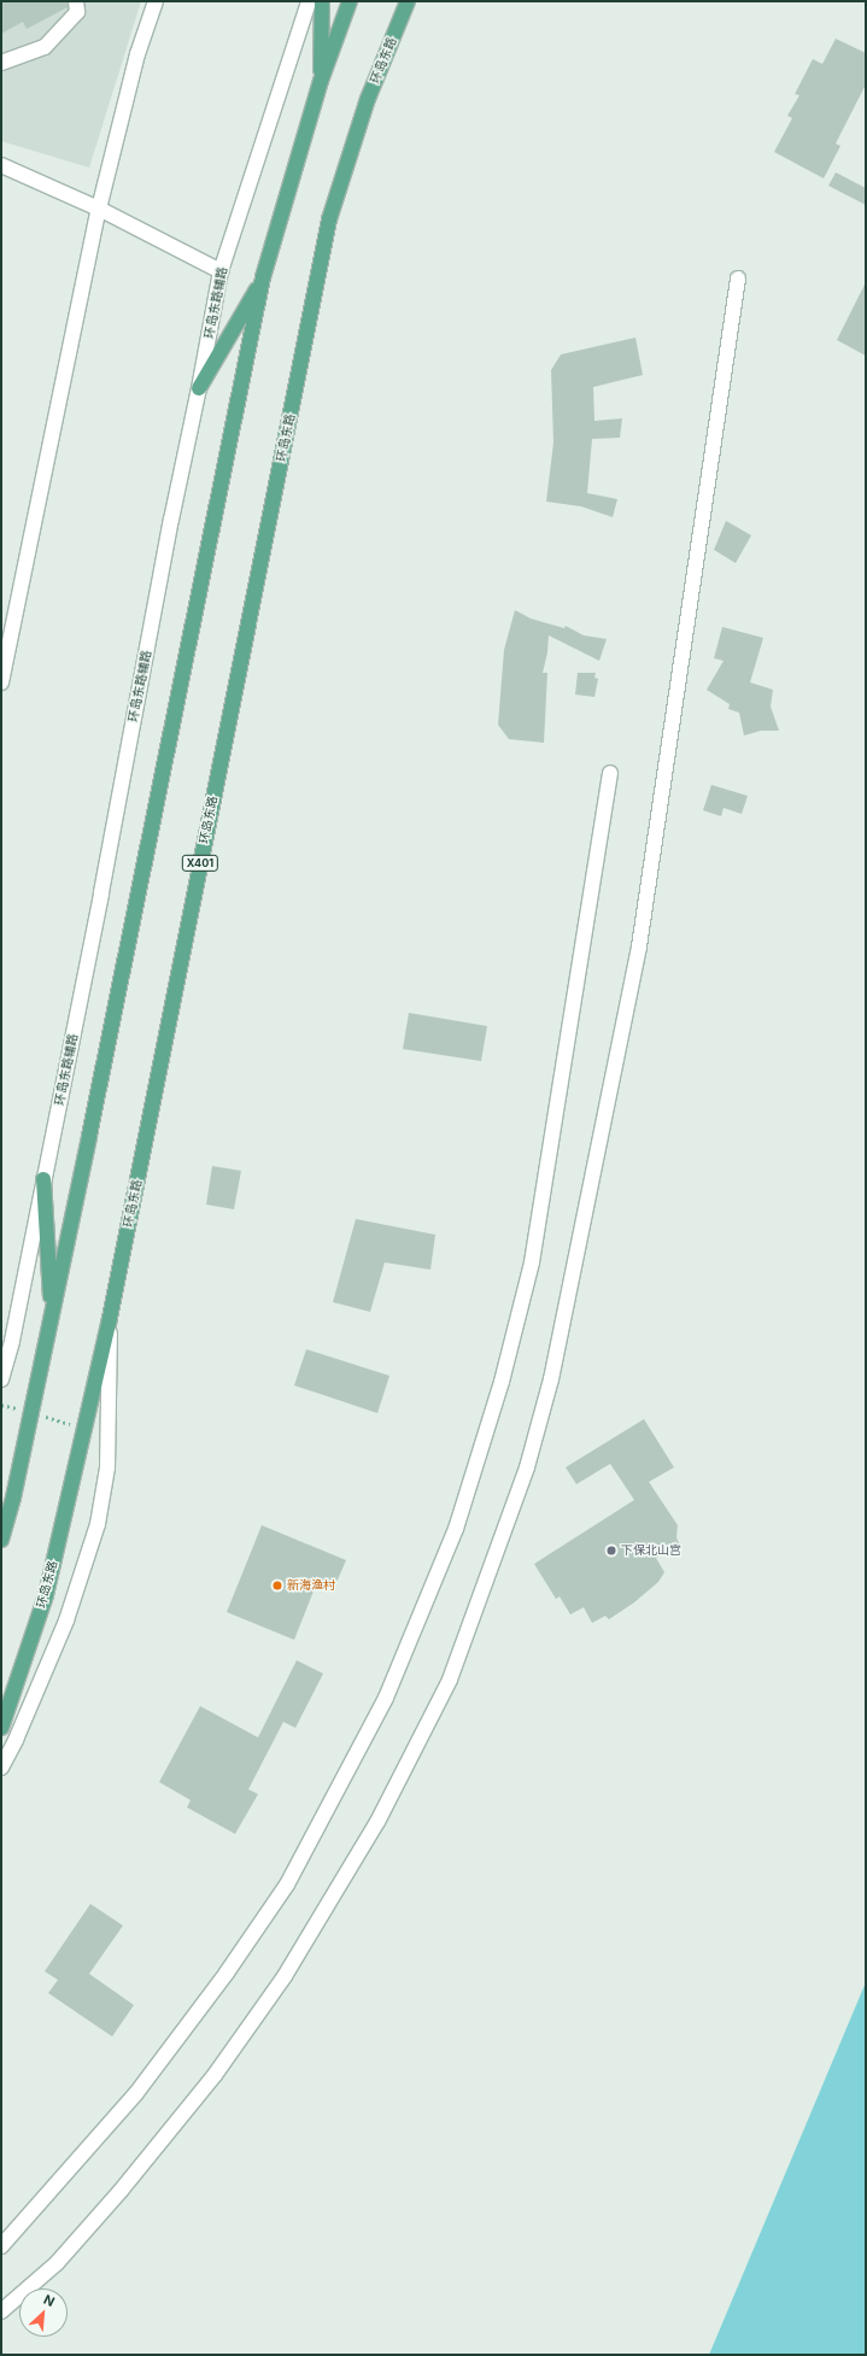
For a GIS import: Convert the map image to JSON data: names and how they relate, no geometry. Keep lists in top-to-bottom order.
{
  "streets": {
    "main road": ["环岛东路", "X401"],
    "street": ["环岛东路辅路"]
  },
  "places": ["下保北山宫", "新海渔村"],
  "north": "top right"
}
